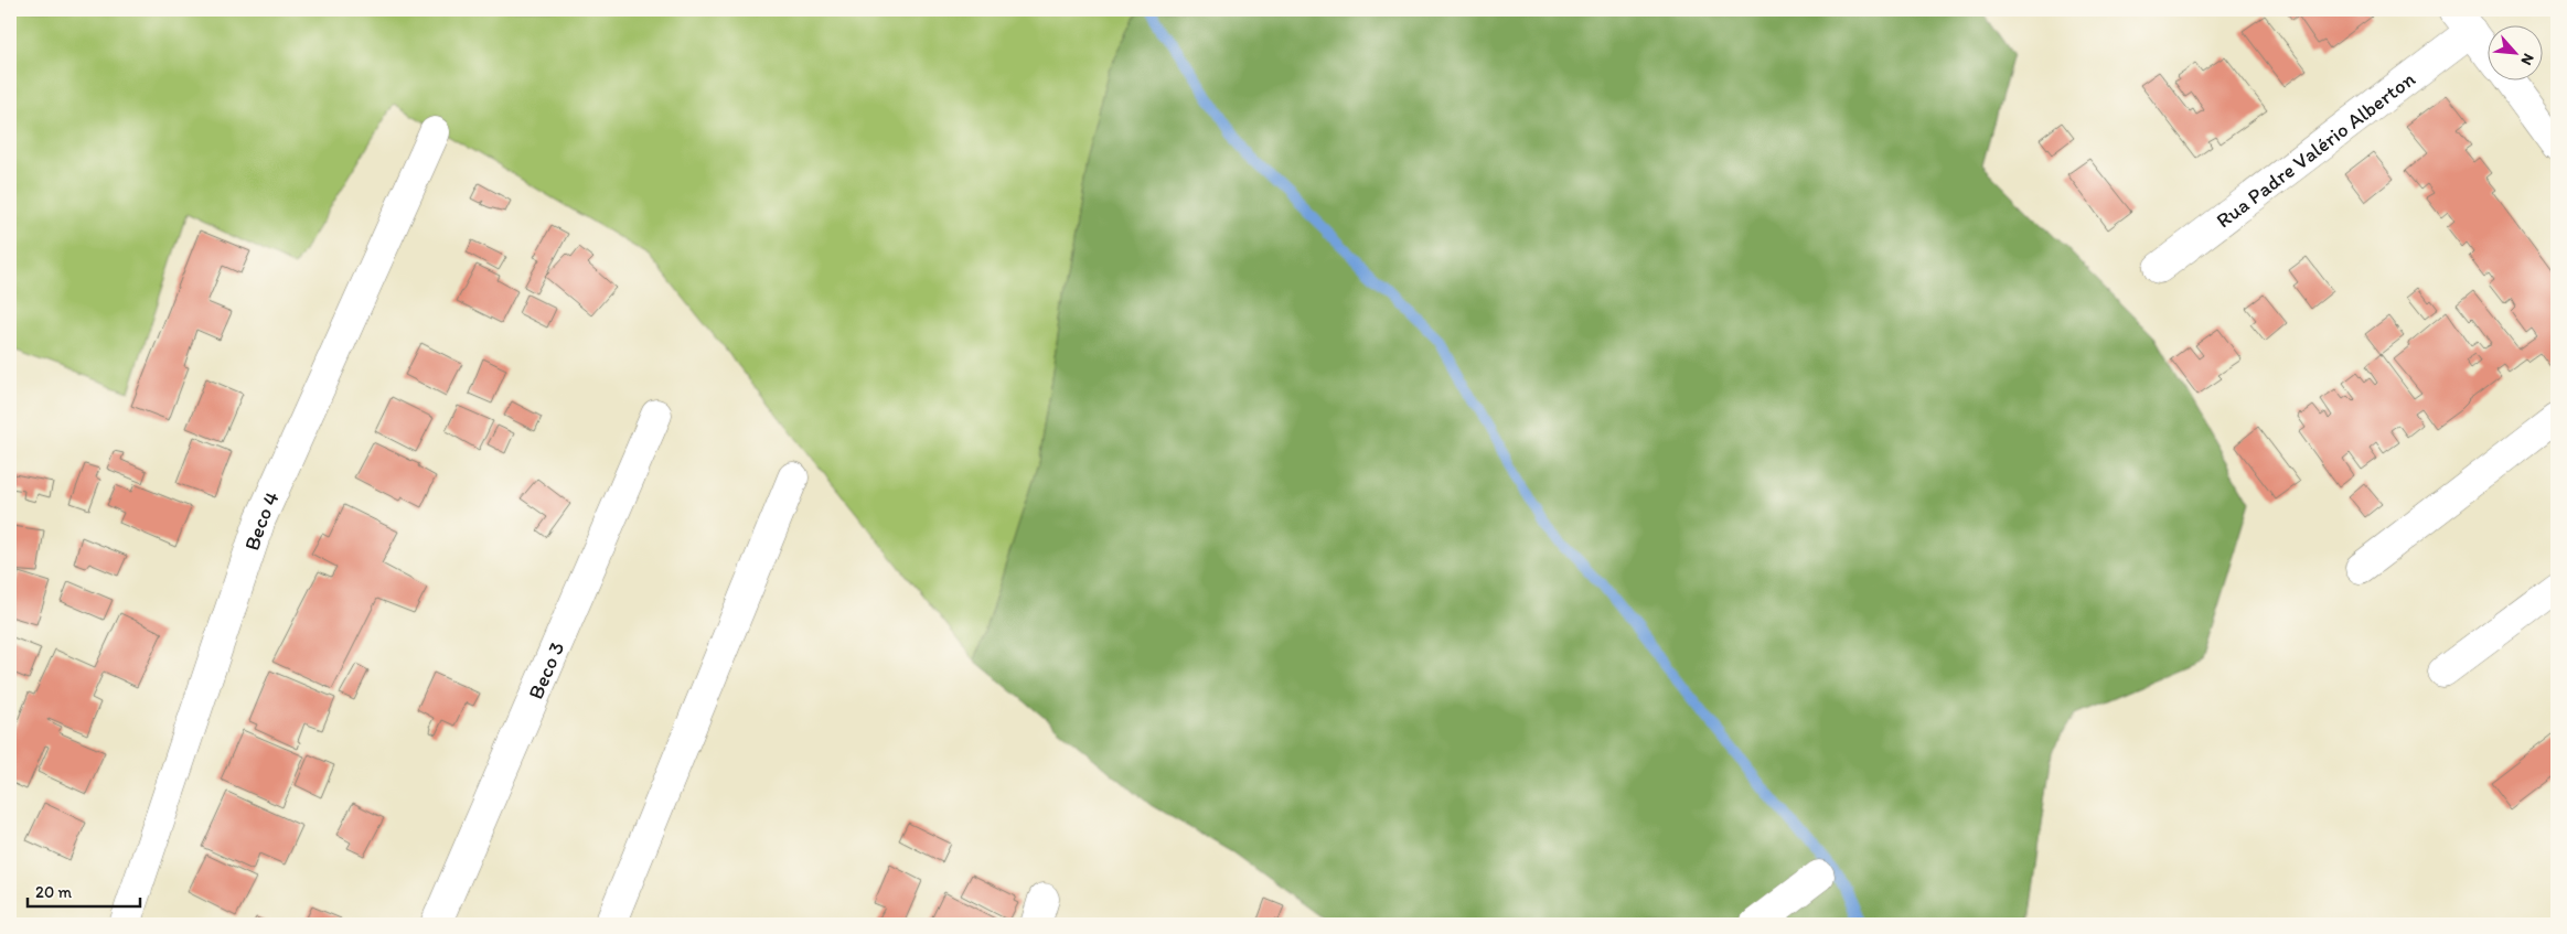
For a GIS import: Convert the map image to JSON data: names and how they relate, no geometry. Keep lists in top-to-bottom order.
{
  "streets": {
    "street": ["Rua Padre Valério Alberton", "Beco 4", "Beco 3"]
  },
  "scale_bar": "20 m",
  "north": "bottom right"
}
